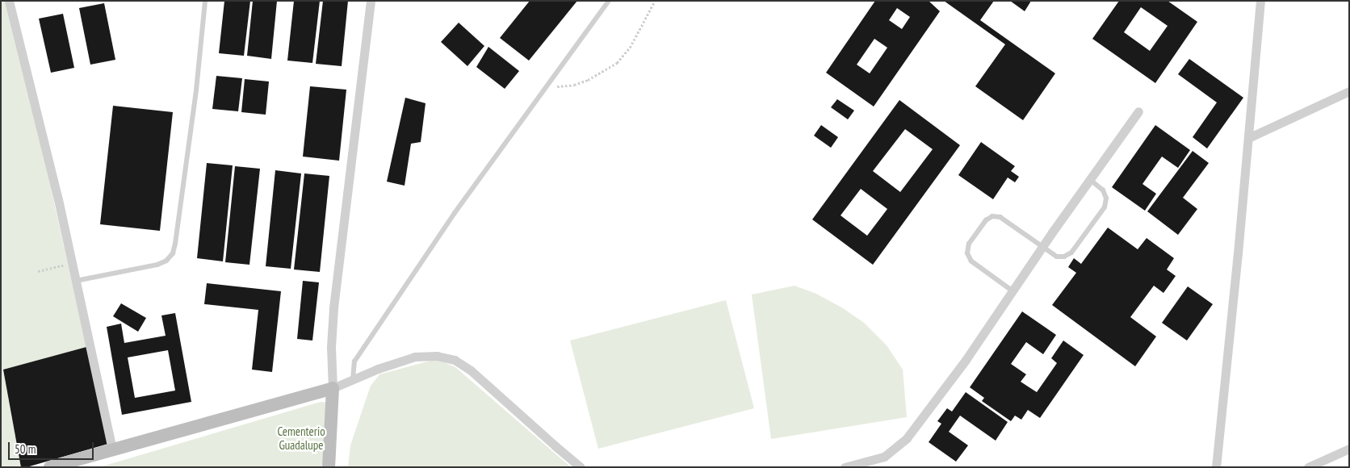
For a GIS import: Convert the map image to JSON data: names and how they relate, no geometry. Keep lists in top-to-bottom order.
{
  "parks": ["Cementerio Guadalupe"],
  "scale_bar": "50 m"
}
